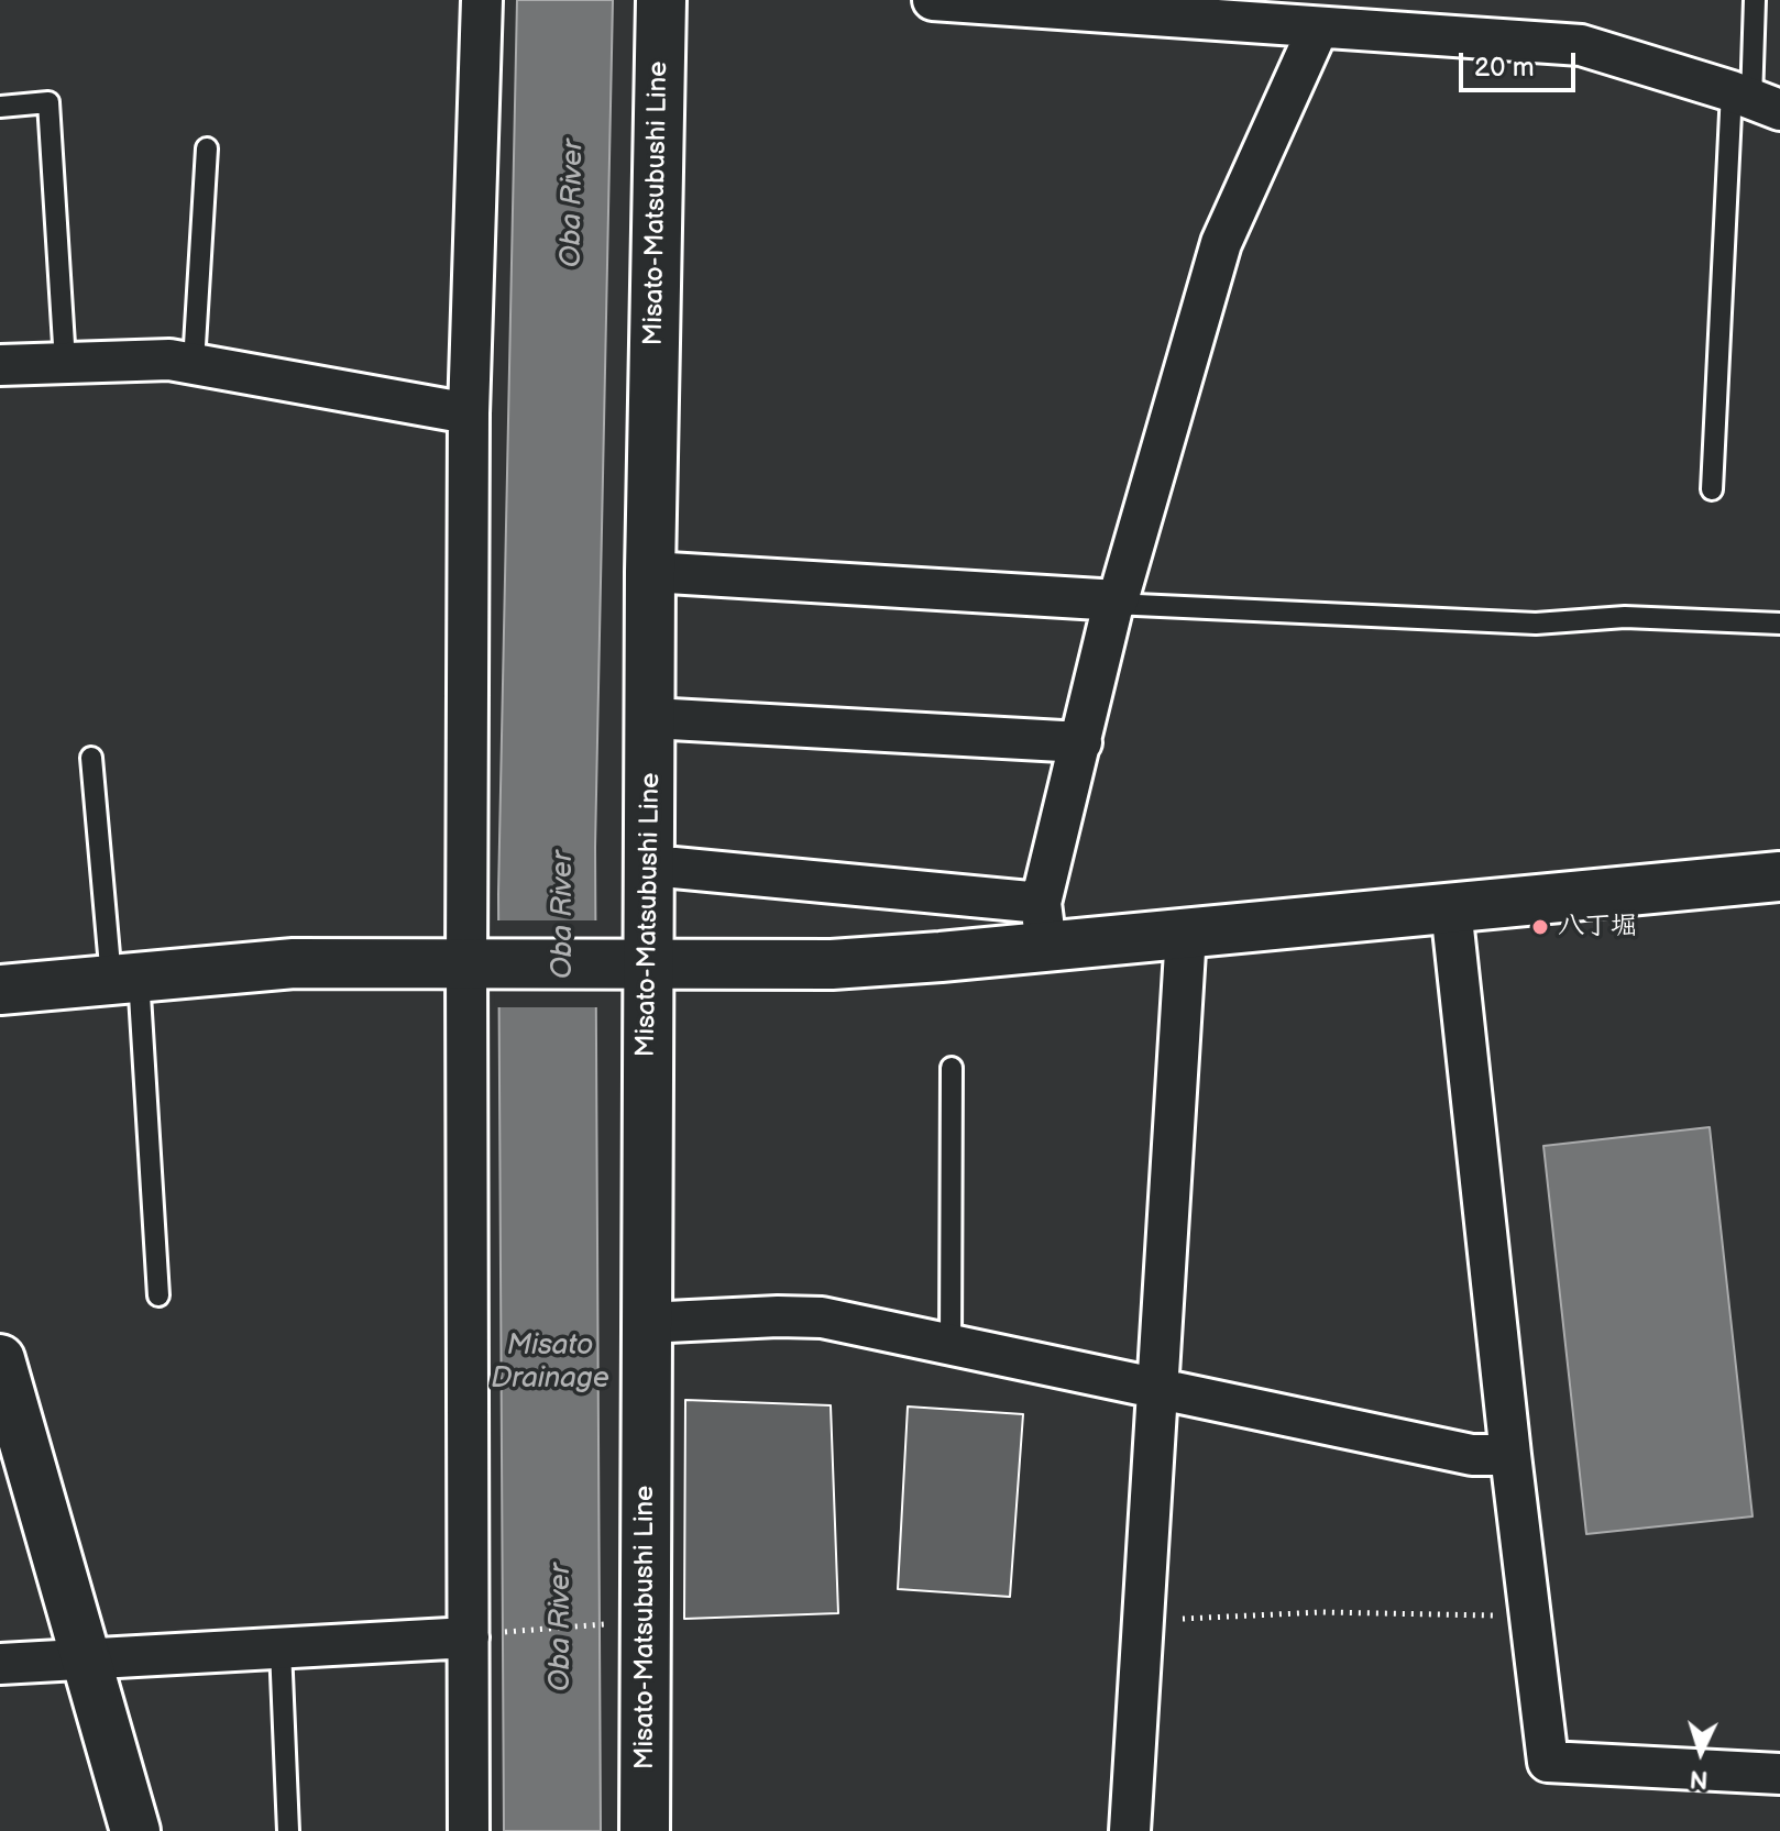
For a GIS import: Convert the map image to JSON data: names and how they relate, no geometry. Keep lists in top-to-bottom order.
{
  "streets": {
    "street": ["Misato-Matsubushi Line"]
  },
  "water": ["Oba River", "Misato Drainage"],
  "places": ["八丁堀"],
  "scale_bar": "20 m",
  "north": "bottom"
}
